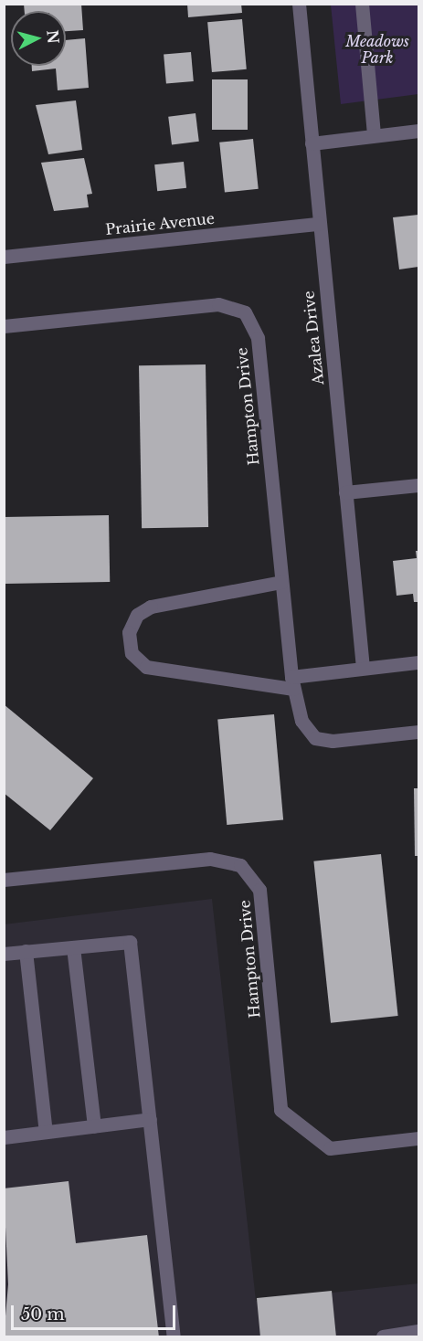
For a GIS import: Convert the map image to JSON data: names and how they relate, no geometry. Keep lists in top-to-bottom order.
{
  "streets": {
    "street": ["Prairie Avenue", "Azalea Drive", "Hampton Drive"]
  },
  "crossings": [
    ["Prairie Avenue", "Azalea Drive"]
  ],
  "parks": ["Meadows Park"],
  "scale_bar": "50 m",
  "north": "right"
}
